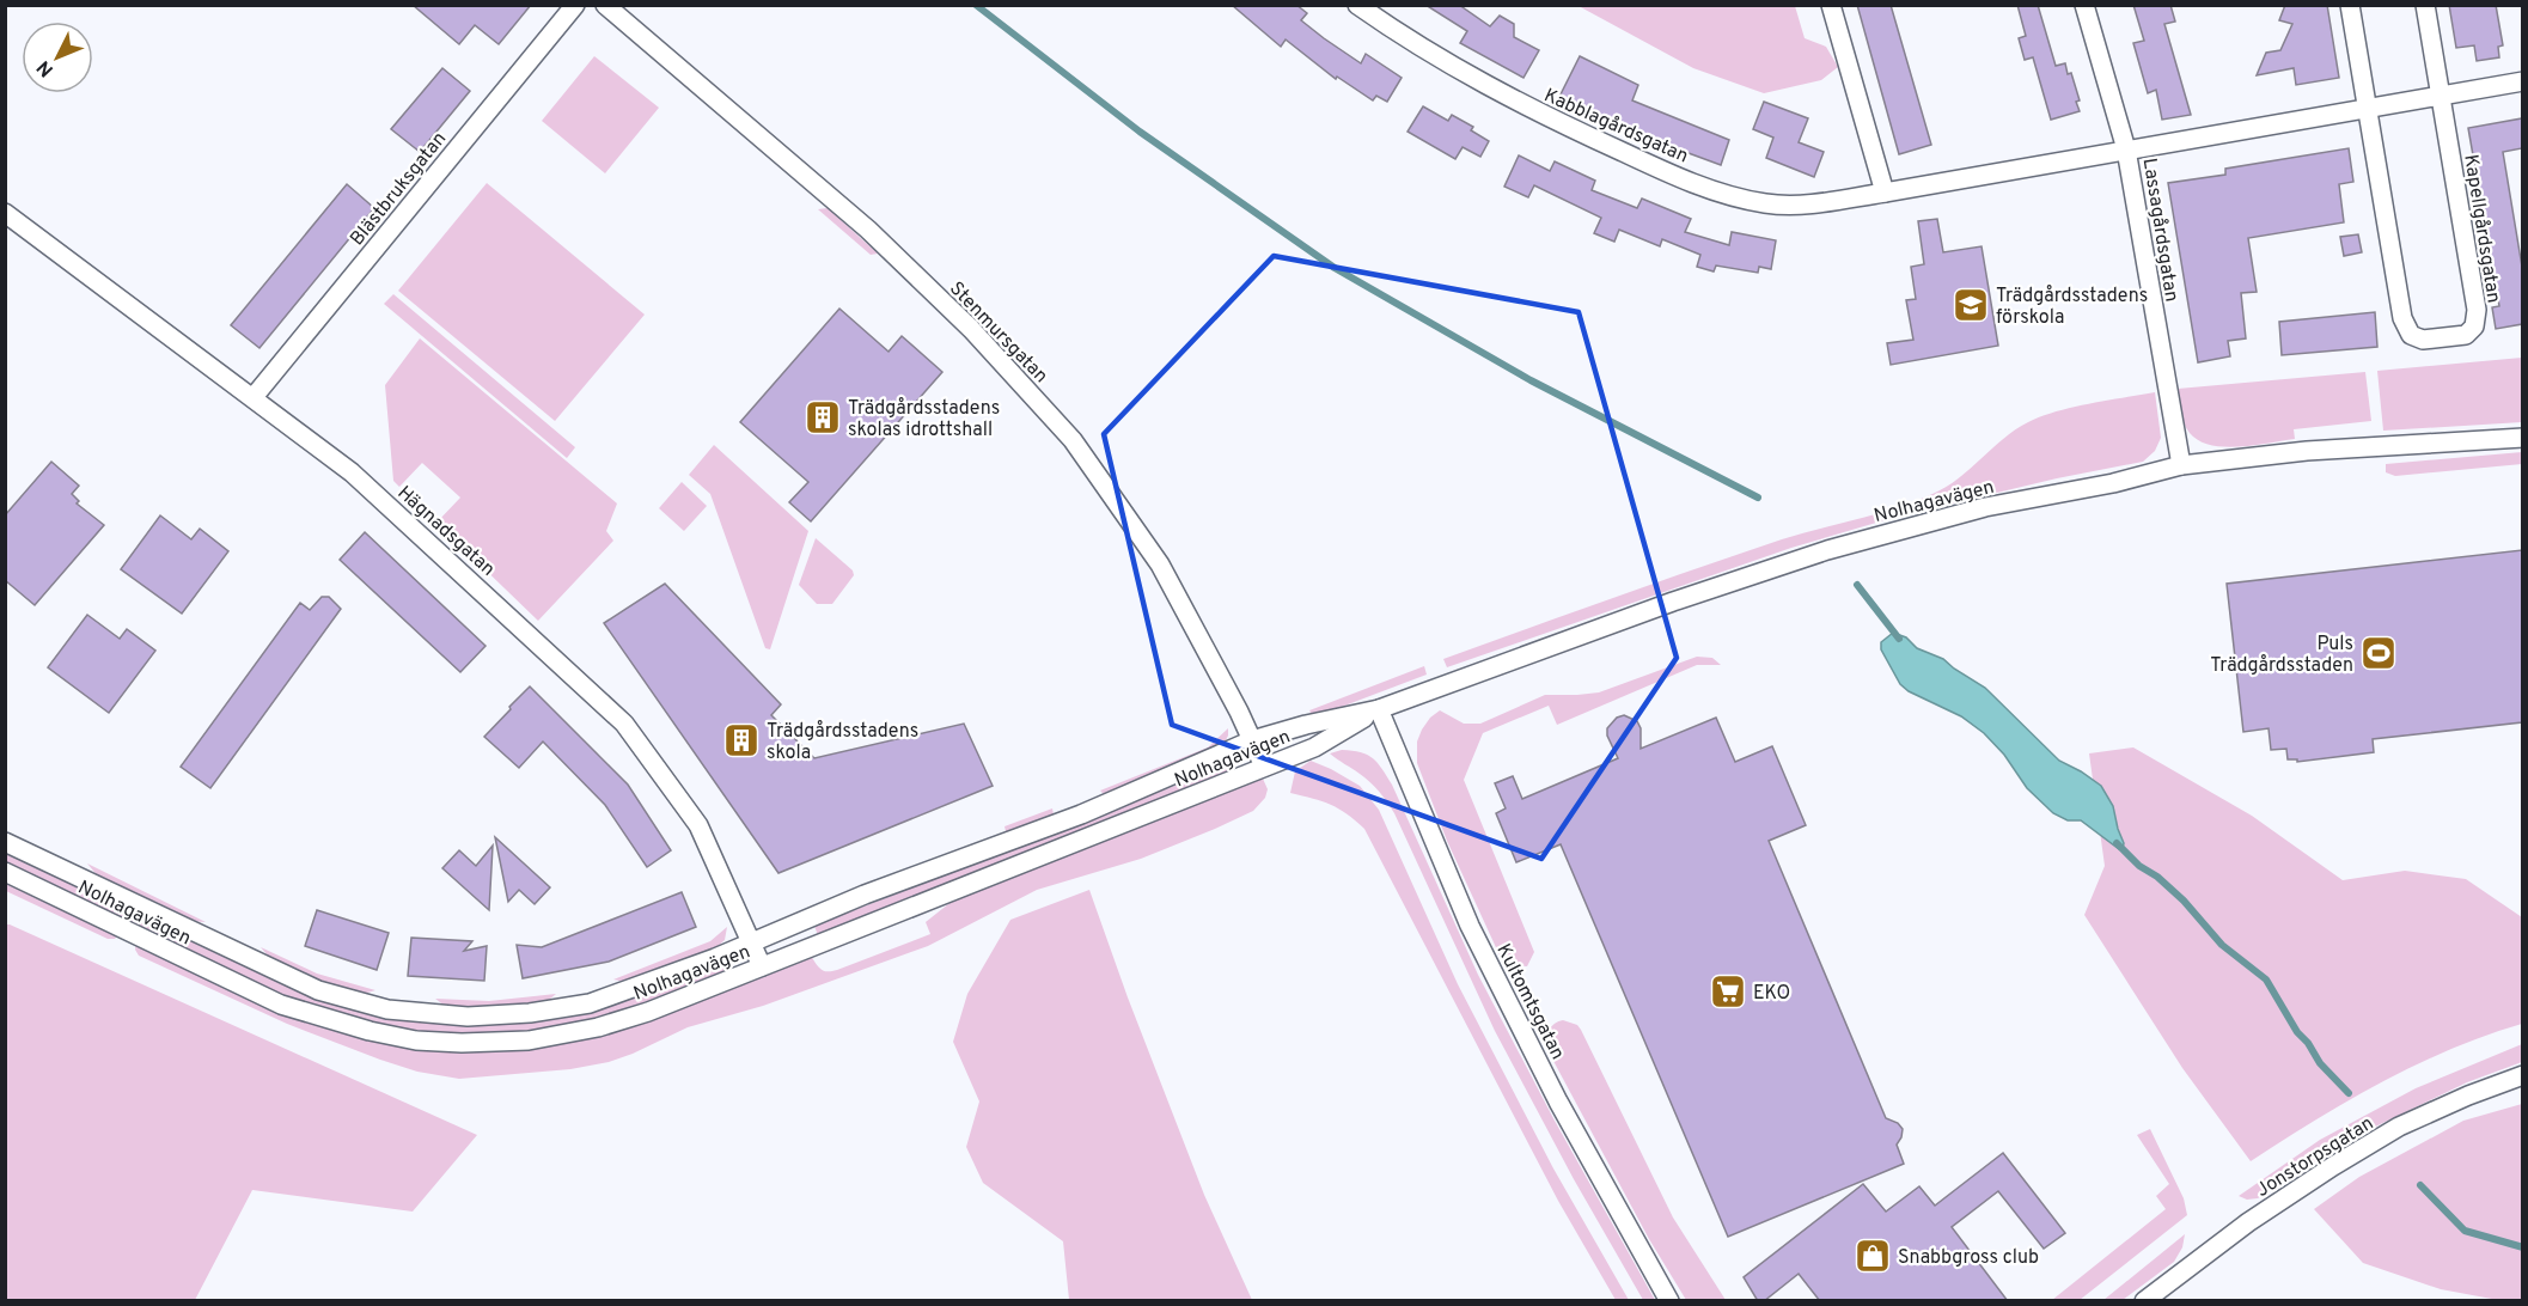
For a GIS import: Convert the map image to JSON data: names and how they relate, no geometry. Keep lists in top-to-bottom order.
{
  "streets": {
    "street": [
      "Kabblagårdsgatan",
      "Blästbruksgatan",
      "Kapellgårdsgatan",
      "Lassagårdsgatan",
      "Stenmursgatan",
      "Nolhagavägen",
      "Hägnadsgatan",
      "Kultomtsgatan",
      "Jonstorpsgatan"
    ]
  },
  "crossings": [
    ["Kabblagårdsgatan", "Lassagårdsgatan"],
    ["Blästbruksgatan", "Hägnadsgatan"],
    ["Lassagårdsgatan", "Nolhagavägen"],
    ["Stenmursgatan", "Nolhagavägen"],
    ["Nolhagavägen", "Hägnadsgatan"],
    ["Nolhagavägen", "Kultomtsgatan"]
  ],
  "places": {
    "school or university": ["Trädgårdsstadens förskola"],
    "building": ["Trädgårdsstadens skolas idrottshall", "Trädgårdsstadens skola"],
    "sports": ["Puls Trädgårdsstaden"],
    "supermarket": ["EKO"],
    "shop": ["Snabbgross club"]
  },
  "north": "bottom left"
}
